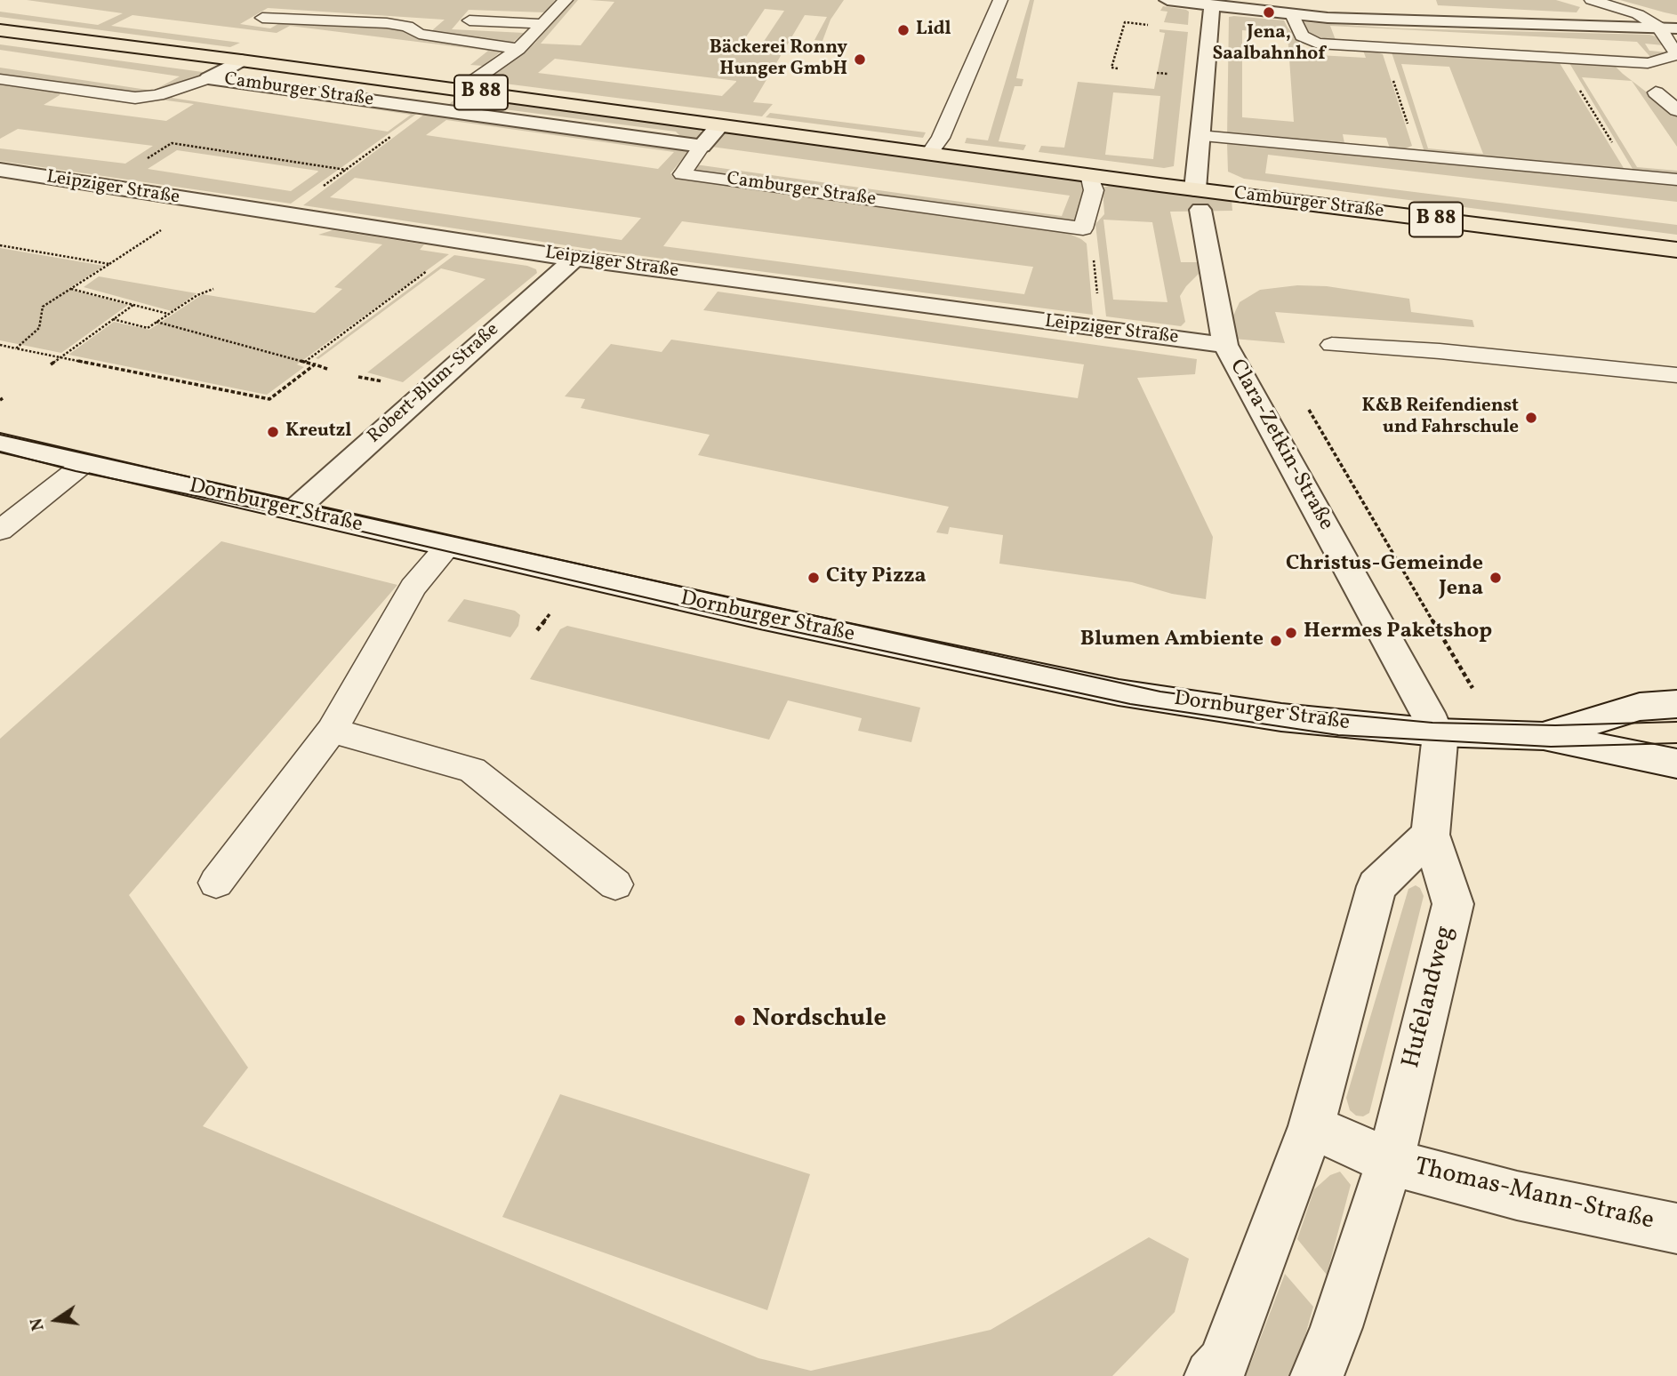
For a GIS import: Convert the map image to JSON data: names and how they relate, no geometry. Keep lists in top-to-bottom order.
{
  "streets": {
    "main road": ["Camburger Straße", "B 88"],
    "street": [
      "Leipziger Straße",
      "Robert-Blum-Straße",
      "Clara-Zetkin-Straße",
      "Dornburger Straße",
      "Hufelandweg",
      "Thomas-Mann-Straße"
    ]
  },
  "crossings": [
    ["Camburger Straße", "Clara-Zetkin-Straße"],
    ["Leipziger Straße", "Robert-Blum-Straße"],
    ["Leipziger Straße", "Clara-Zetkin-Straße"],
    ["Robert-Blum-Straße", "Dornburger Straße"],
    ["Clara-Zetkin-Straße", "Dornburger Straße"],
    ["Clara-Zetkin-Straße", "Hufelandweg"],
    ["Dornburger Straße", "Hufelandweg"],
    ["Hufelandweg", "Thomas-Mann-Straße"]
  ],
  "places": [
    "Jena, Saalbahnhof",
    "Lidl",
    "Bäckerei Ronny Hunger GmbH",
    "K&B Reifendienst und Fahrschule",
    "Kreutzl",
    "City Pizza",
    "Christus-Gemeinde Jena",
    "Hermes Paketshop",
    "Blumen Ambiente",
    "Nordschule"
  ],
  "north": "left"
}
